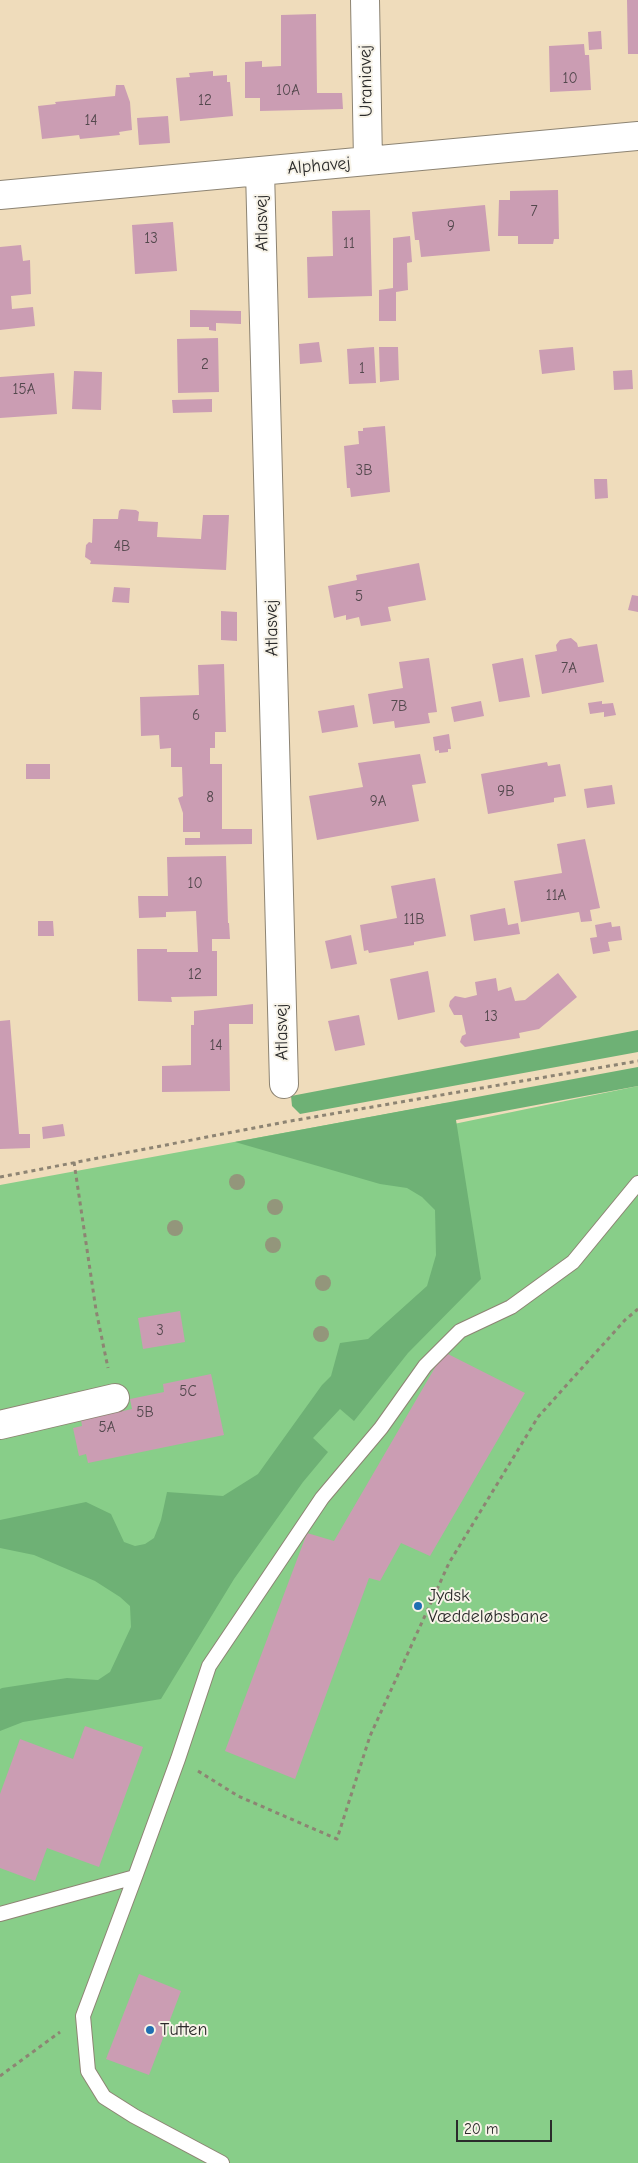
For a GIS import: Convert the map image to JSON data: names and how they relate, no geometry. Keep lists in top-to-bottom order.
{
  "streets": {
    "street": ["Uraniavej", "Alphavej", "Atlasvej"]
  },
  "crossings": [
    ["Uraniavej", "Alphavej"],
    ["Alphavej", "Atlasvej"]
  ],
  "places": ["Jydsk Væddeløbsbane", "Tutten"],
  "house_numbers": [
    "10",
    "10A",
    "12",
    "14",
    "7",
    "9",
    "13",
    "11",
    "2",
    "1",
    "15A",
    "3B",
    "4B",
    "5",
    "7A",
    "7B",
    "6",
    "9B",
    "8",
    "9A",
    "10",
    "11A",
    "11B",
    "12",
    "13",
    "14",
    "3",
    "5C",
    "5B",
    "5A"
  ],
  "scale_bar": "20 m"
}
